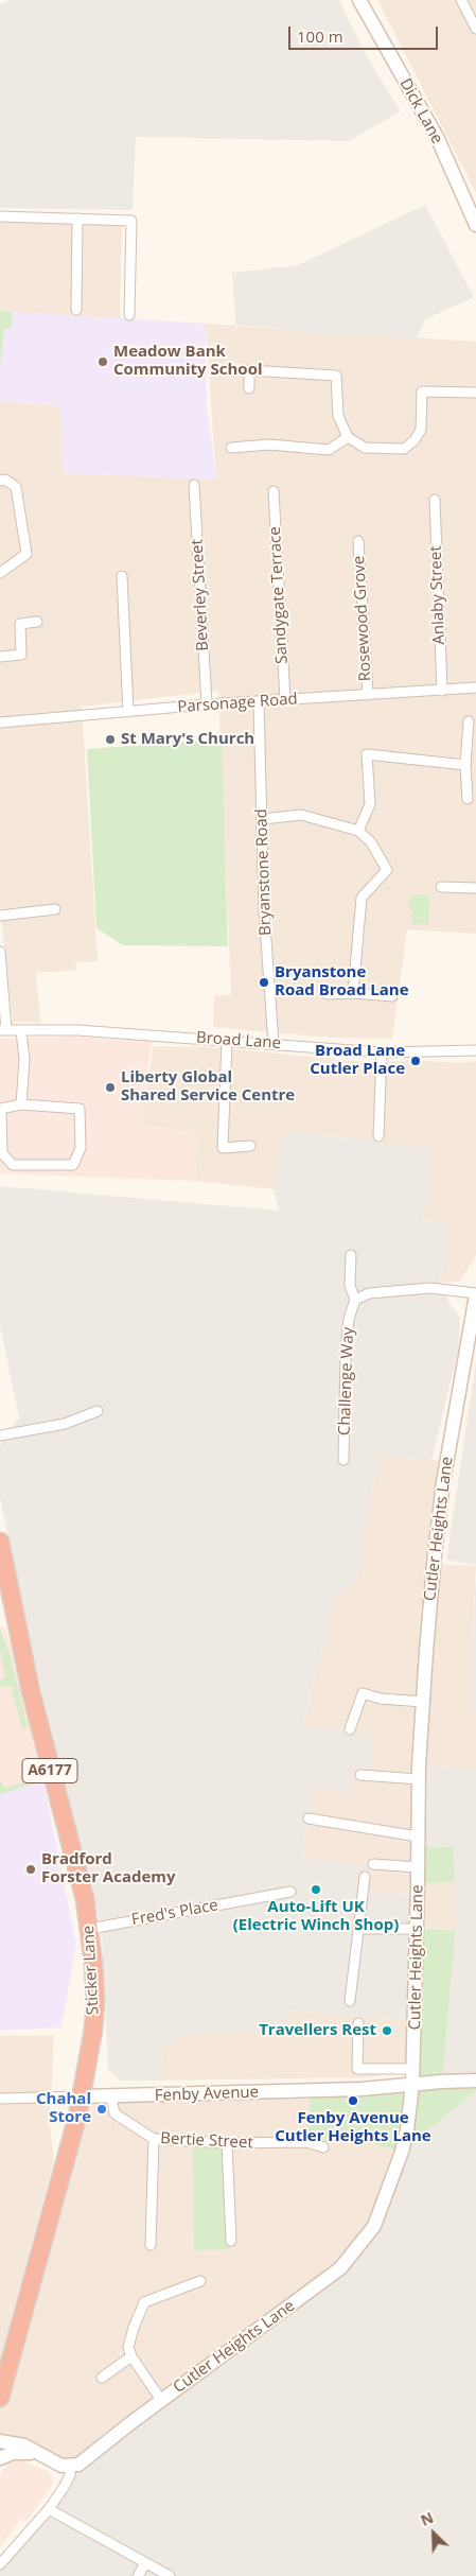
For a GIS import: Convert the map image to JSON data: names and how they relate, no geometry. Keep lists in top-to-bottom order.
{
  "streets": {
    "highway": ["A6177", "Sticker Lane"],
    "street": [
      "Dick Lane",
      "Beverley Street",
      "Sandygate Terrace",
      "Anlaby Street",
      "Rosewood Grove",
      "Parsonage Road",
      "Bryanstone Road",
      "Broad Lane",
      "Challenge Way",
      "Cutler Heights Lane",
      "Fred's Place",
      "Fenby Avenue",
      "Bertie Street"
    ]
  },
  "crossings": [
    ["Beverley Street", "Parsonage Road"],
    ["Sandygate Terrace", "Parsonage Road"],
    ["Anlaby Street", "Parsonage Road"],
    ["Rosewood Grove", "Parsonage Road"],
    ["Parsonage Road", "Bryanstone Road"],
    ["Bryanstone Road", "Broad Lane"],
    ["Cutler Heights Lane", "Fenby Avenue"],
    ["Fred's Place", "Sticker Lane"],
    ["Sticker Lane", "Fenby Avenue"],
    ["Fenby Avenue", "Bertie Street"]
  ],
  "places": [
    "Meadow Bank Community School",
    "St Mary's Church",
    "Bryanstone Road Broad Lane",
    "Broad Lane Cutler Place",
    "Liberty Global Shared Service Centre",
    "Bradford Forster Academy",
    "Auto-Lift UK (Electric Winch Shop)",
    "Travellers Rest",
    "Fenby Avenue Cutler Heights Lane",
    "Chahal Store"
  ],
  "scale_bar": "100 m",
  "north": "top left"
}
